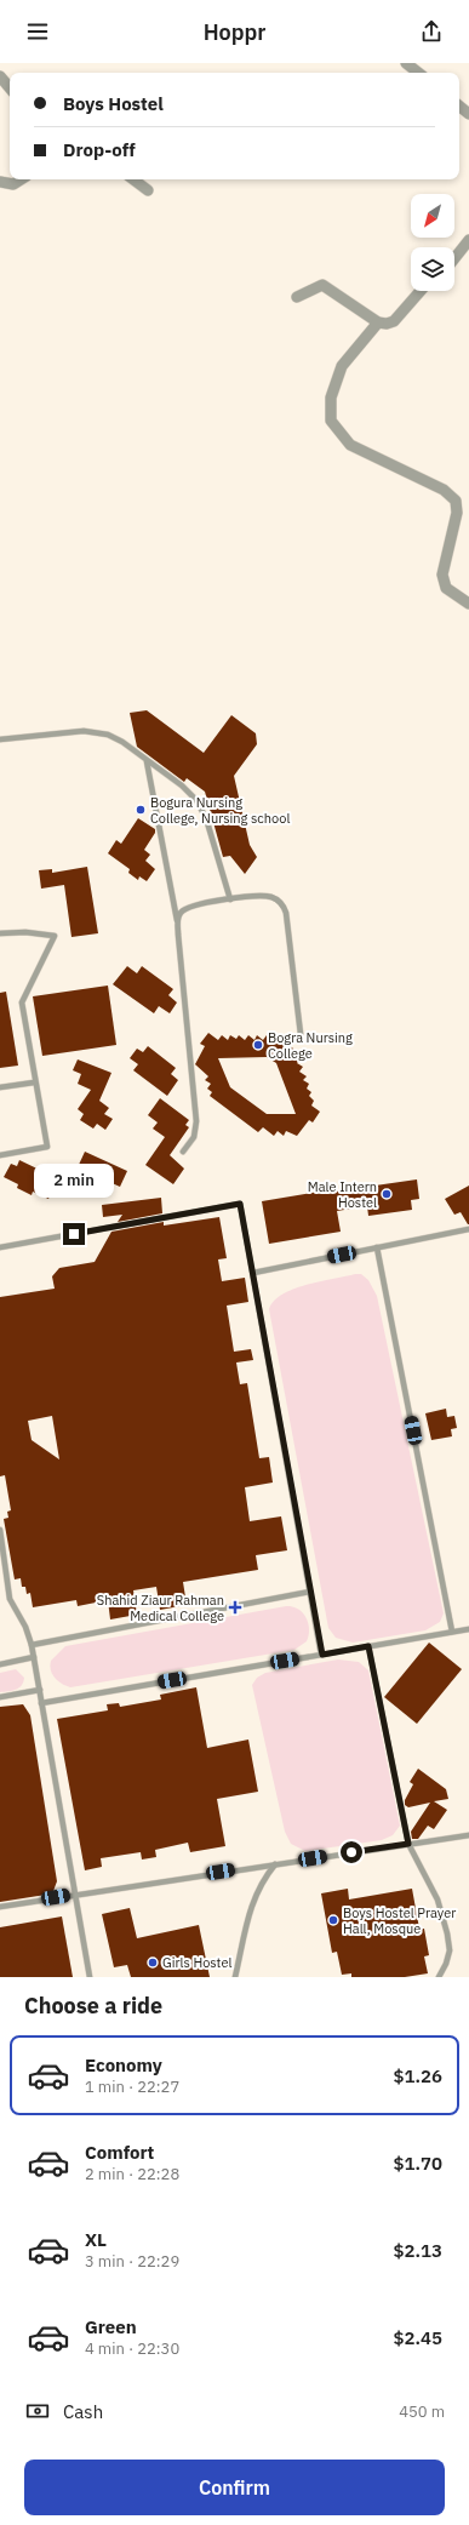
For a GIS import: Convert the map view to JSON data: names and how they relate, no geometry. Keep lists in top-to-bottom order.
{
  "places": {
    "other": [
      "Bogura Nursing College, Nursing school",
      "Bogra Nursing College",
      "Male Intern Hostel",
      "Boys Hostel Prayer Hall, Mosque",
      "Girls Hostel"
    ],
    "health": ["Shahid Ziaur Rahman Medical College"]
  },
  "north": "bottom left",
  "page": {
    "header": "Hoppr",
    "banner": ["Boys Hostel", "Drop-off"],
    "bubble": "2 min",
    "heading": "Choose a ride",
    "list": [
      {
        "name": "Economy",
        "note": "1 min · 22:27",
        "value": "$1.26"
      },
      {
        "name": "Comfort",
        "note": "2 min · 22:28",
        "value": "$1.70"
      },
      {
        "name": "XL",
        "note": "3 min · 22:29",
        "value": "$2.13"
      },
      {
        "name": "Green",
        "note": "4 min · 22:30",
        "value": "$2.45"
      }
    ],
    "pay": ["Cash", "450 m"],
    "buttons": "Confirm"
  }
}
